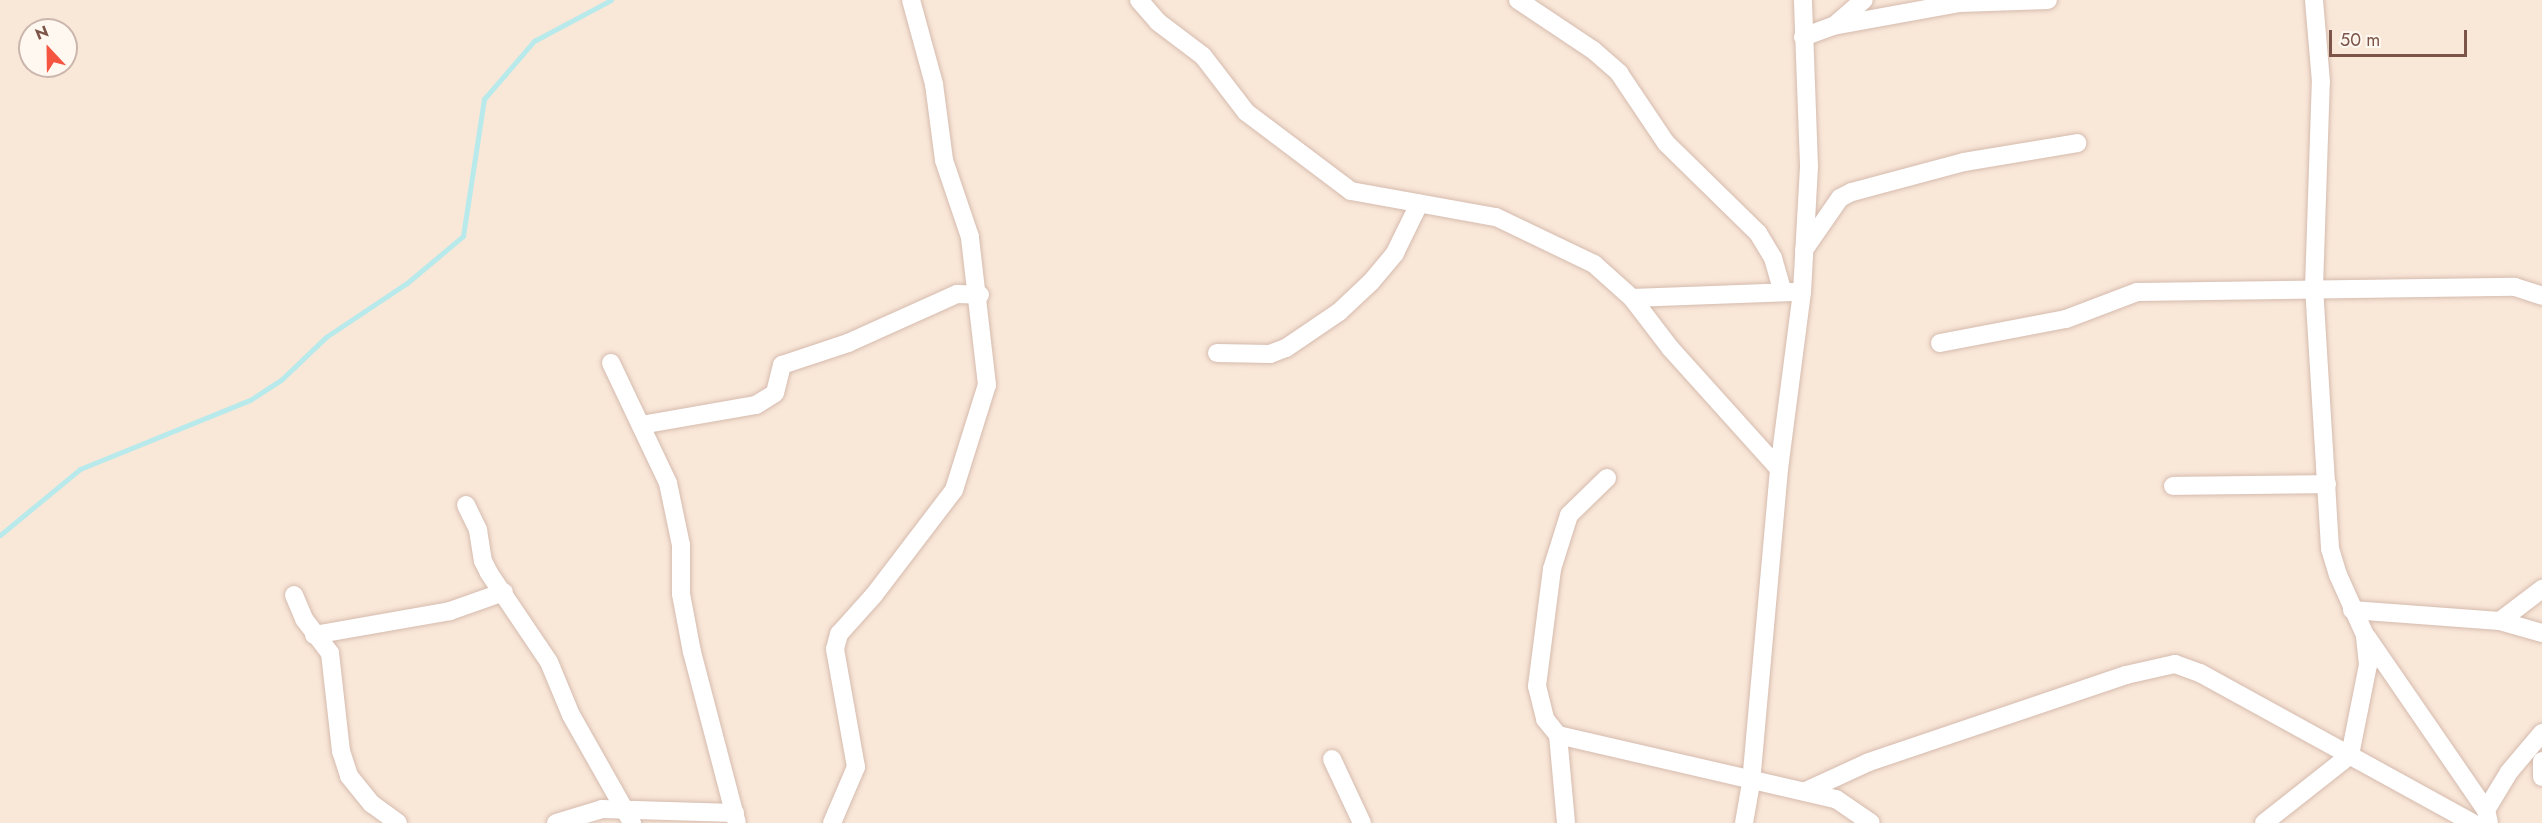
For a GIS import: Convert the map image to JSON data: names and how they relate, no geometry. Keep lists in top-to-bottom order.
{
  "scale_bar": "50 m",
  "north": "top"
}
